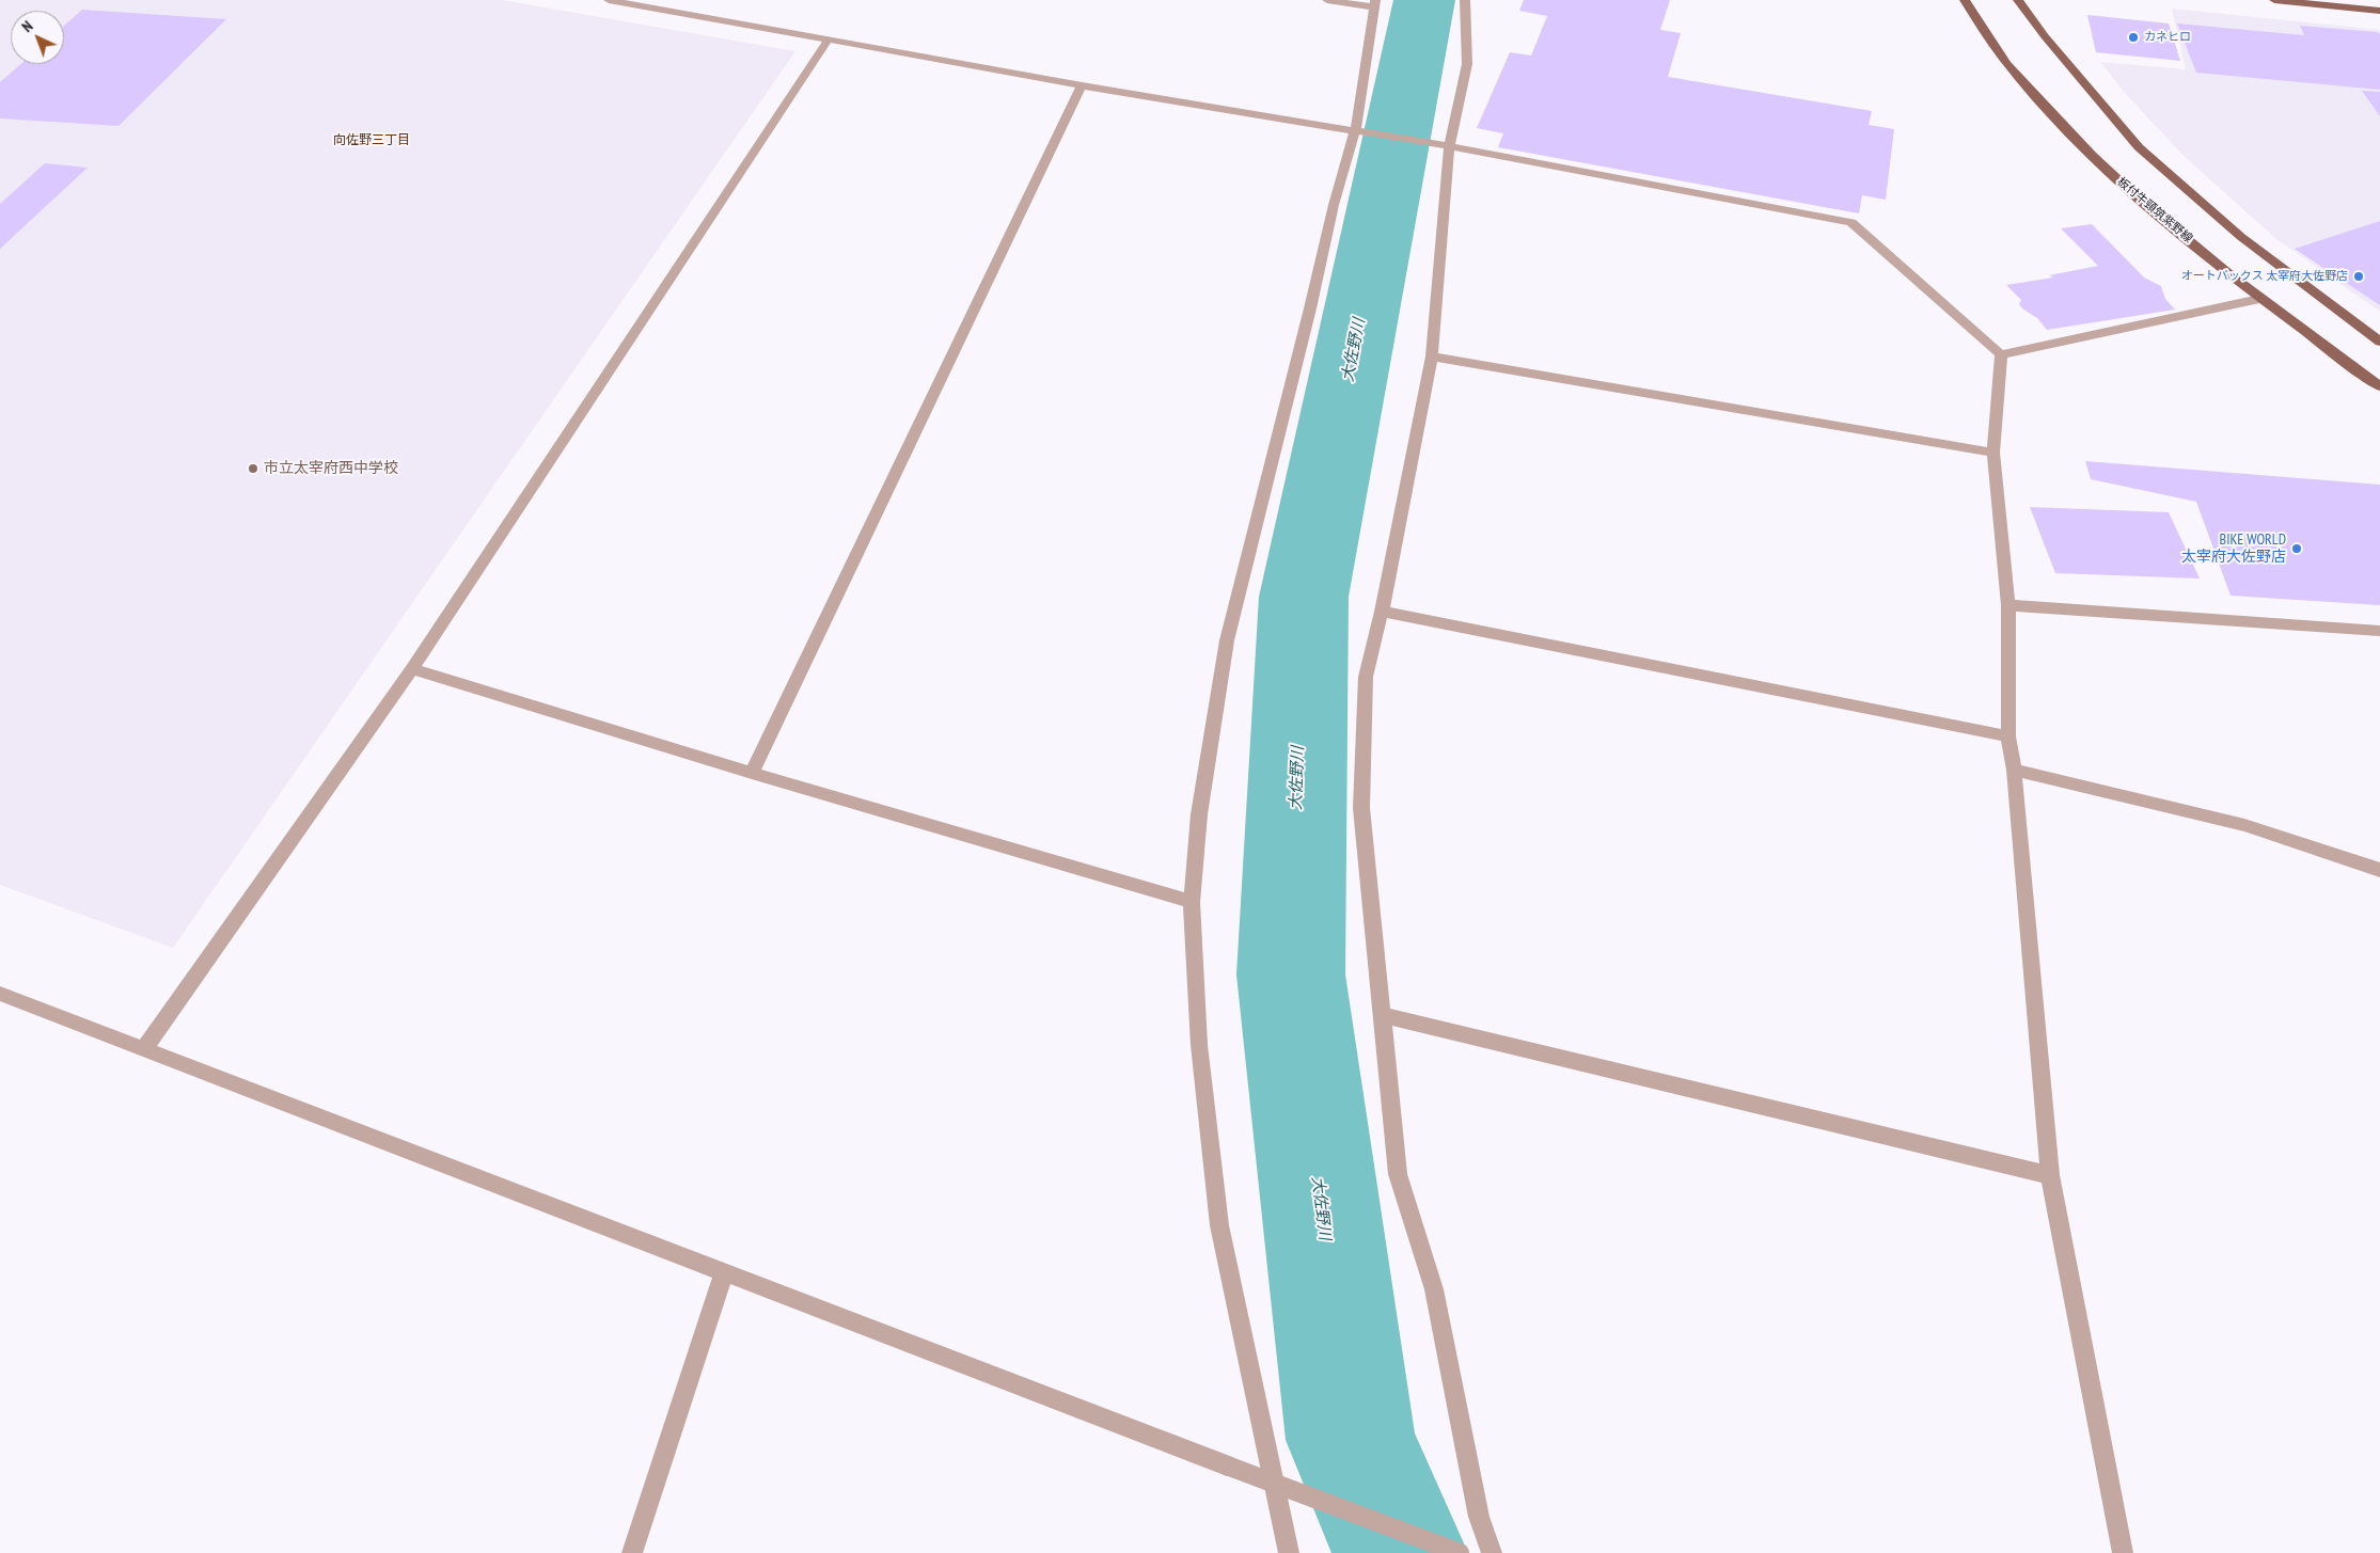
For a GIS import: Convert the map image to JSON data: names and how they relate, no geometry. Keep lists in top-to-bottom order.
{
  "streets": {
    "main road": ["板付牛頸筑紫野線"]
  },
  "districts": ["向佐野三丁目"],
  "water": ["大佐野川"],
  "places": [
    "カネヒロ",
    "オートバックス 太宰府大佐野店",
    "市立太宰府西中学校",
    "BIKE WORLD 太宰府大佐野店"
  ],
  "north": "top left"
}
